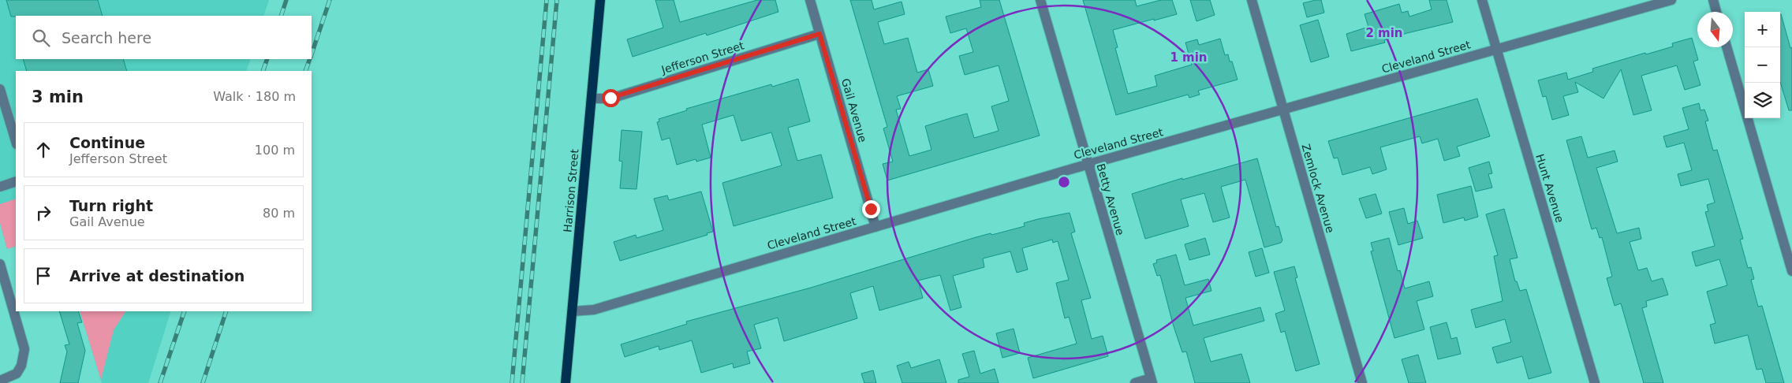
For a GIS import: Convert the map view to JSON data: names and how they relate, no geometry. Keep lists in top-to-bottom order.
{
  "streets": {
    "main road": ["Harrison Street"],
    "street": [
      "Cleveland Street",
      "Jefferson Street",
      "Gail Avenue",
      "Zemlock Avenue",
      "Hunt Avenue",
      "Betty Avenue"
    ]
  },
  "crossings": [
    ["Cleveland Street", "Gail Avenue"],
    ["Cleveland Street", "Zemlock Avenue"],
    ["Cleveland Street", "Hunt Avenue"],
    ["Cleveland Street", "Harrison Street"],
    ["Cleveland Street", "Betty Avenue"],
    ["Jefferson Street", "Gail Avenue"],
    ["Jefferson Street", "Harrison Street"]
  ],
  "north": "bottom",
  "page": {
    "map_buttons": ["+", "−"],
    "search": "Search here",
    "heading": ["3 min", "Walk · 180 m"],
    "list": [
      ["Continue", "Jefferson Street", "100 m"],
      ["Turn right", "Gail Avenue", "80 m"],
      "Arrive at destination"
    ]
  },
  "rings": ["2 min", "1 min"]
}
